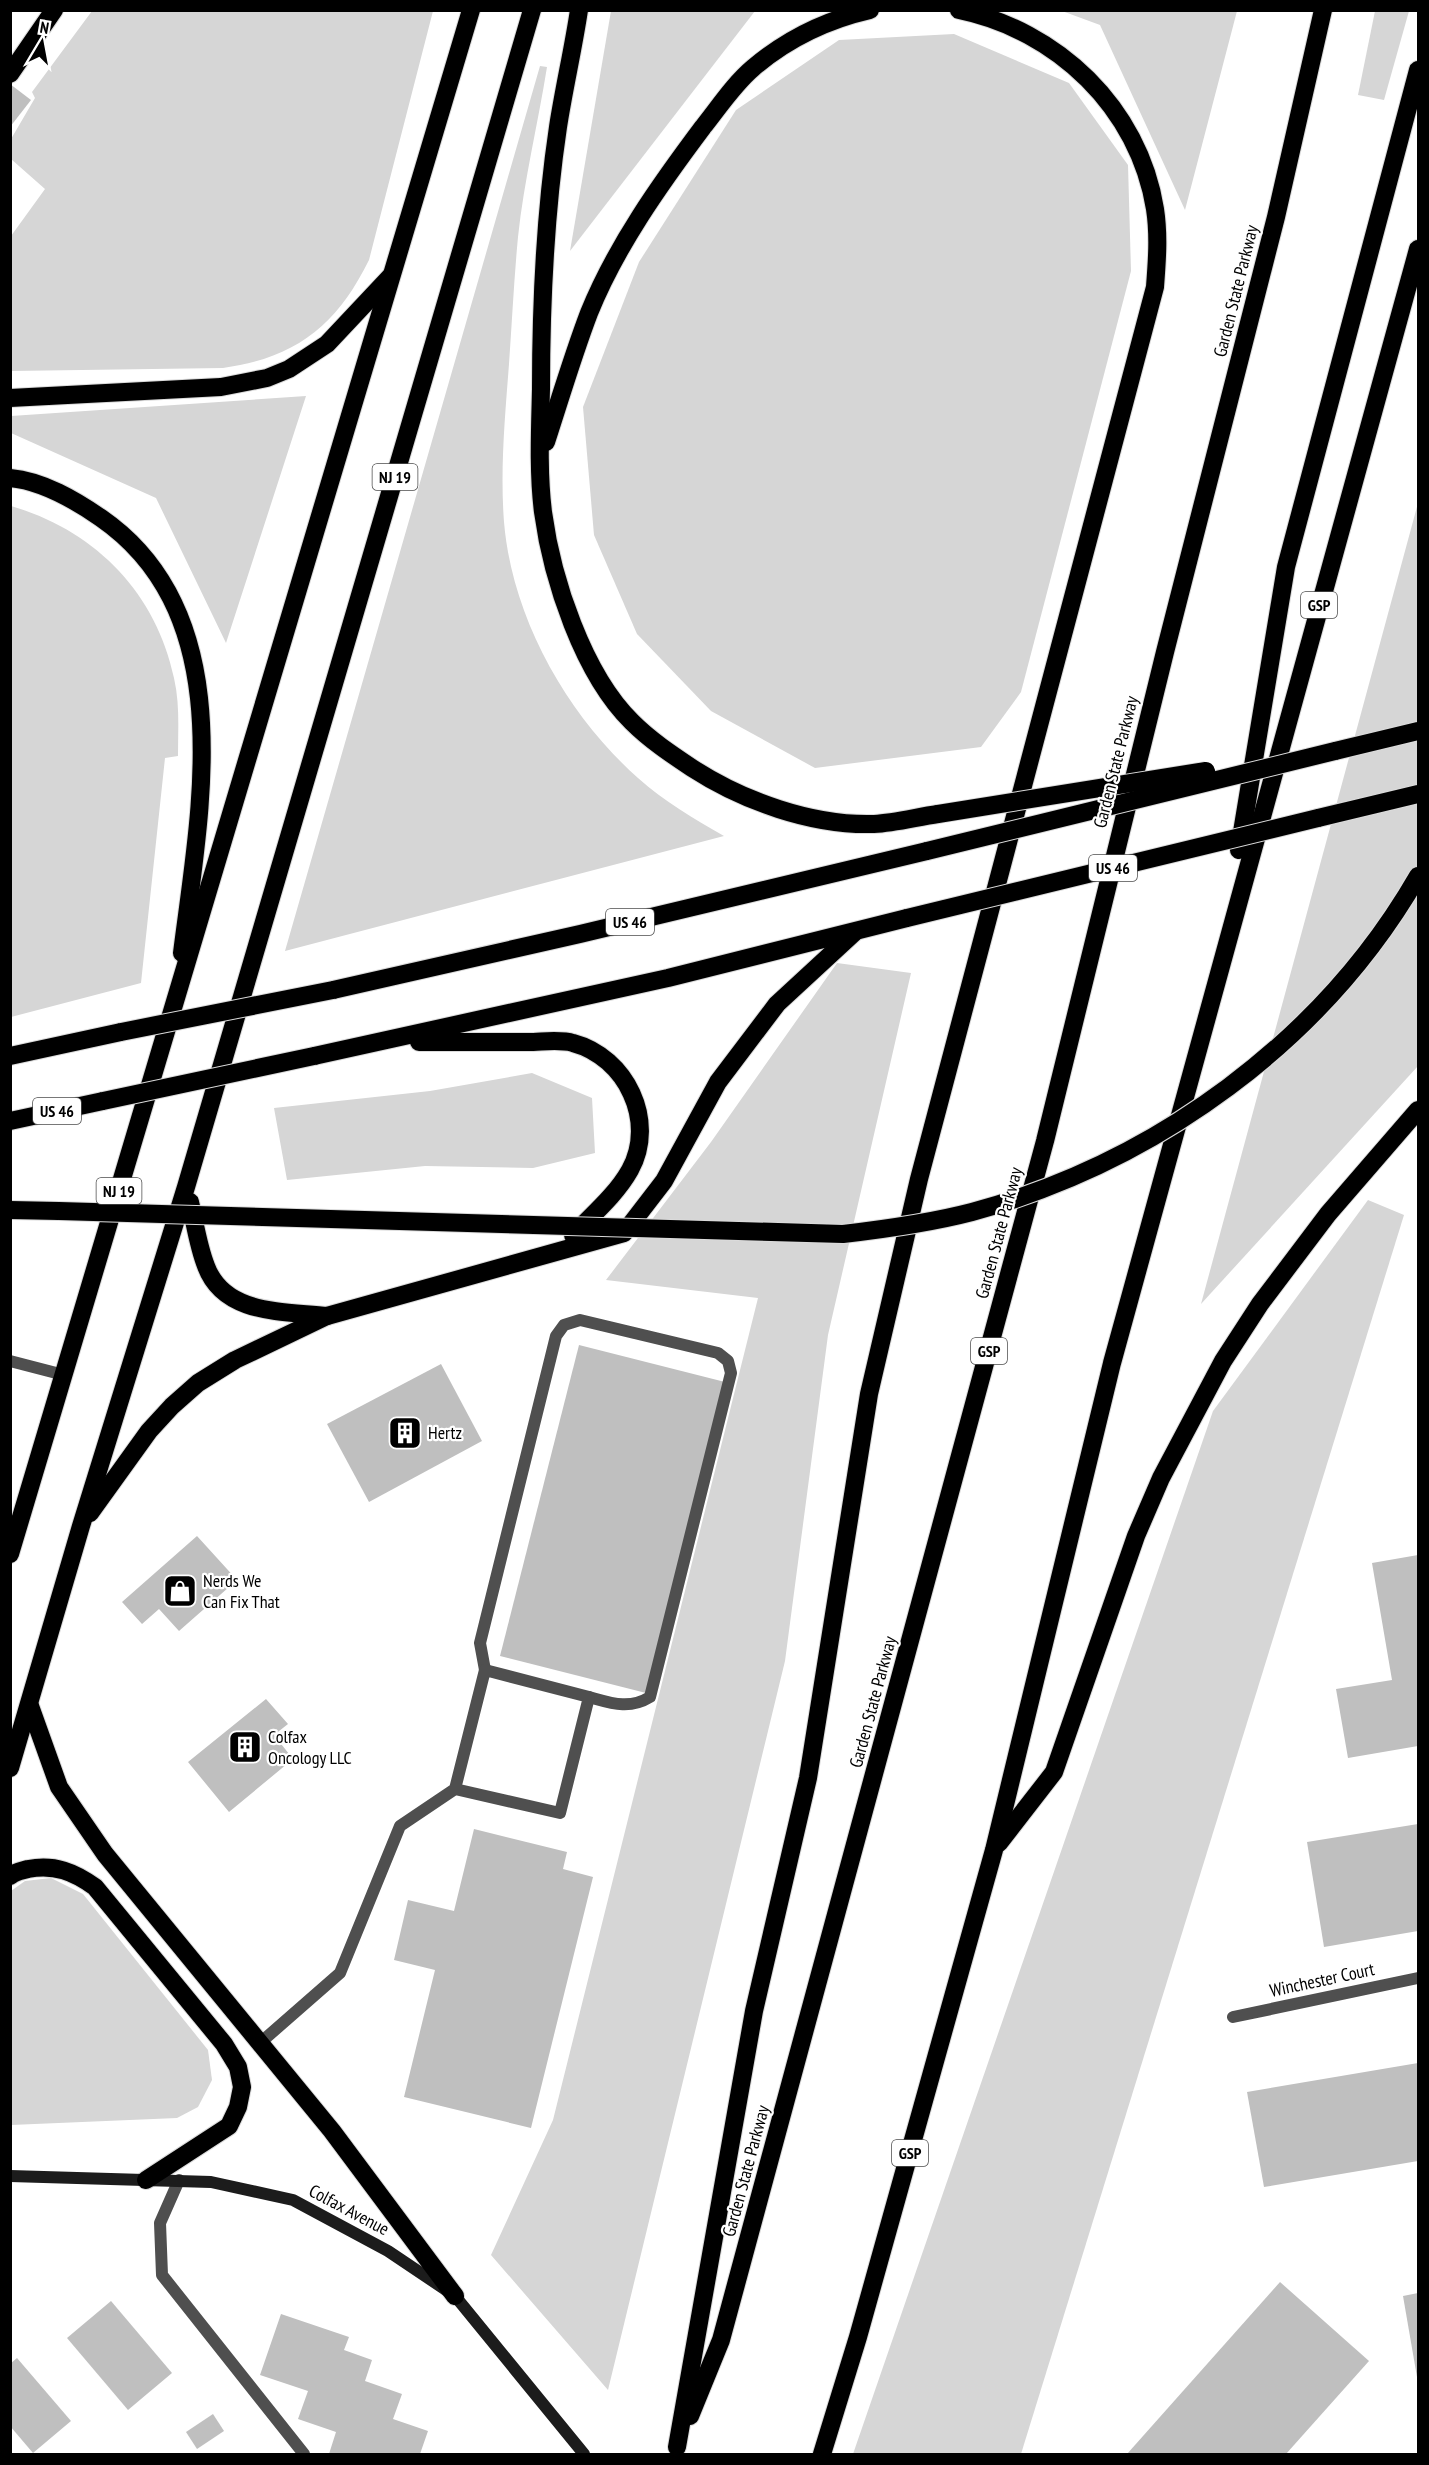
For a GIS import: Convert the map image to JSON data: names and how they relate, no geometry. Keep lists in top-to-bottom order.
{
  "streets": {
    "highway": [
      "Garden State Parkway",
      "NJ 19",
      "GSP",
      "US 46"
    ],
    "street": ["Winchester Court", "Colfax Avenue"]
  },
  "places": {
    "building": ["Hertz", "Colfax Oncology LLC"],
    "shop": ["Nerds We Can Fix That"]
  },
  "north": "top"
}
